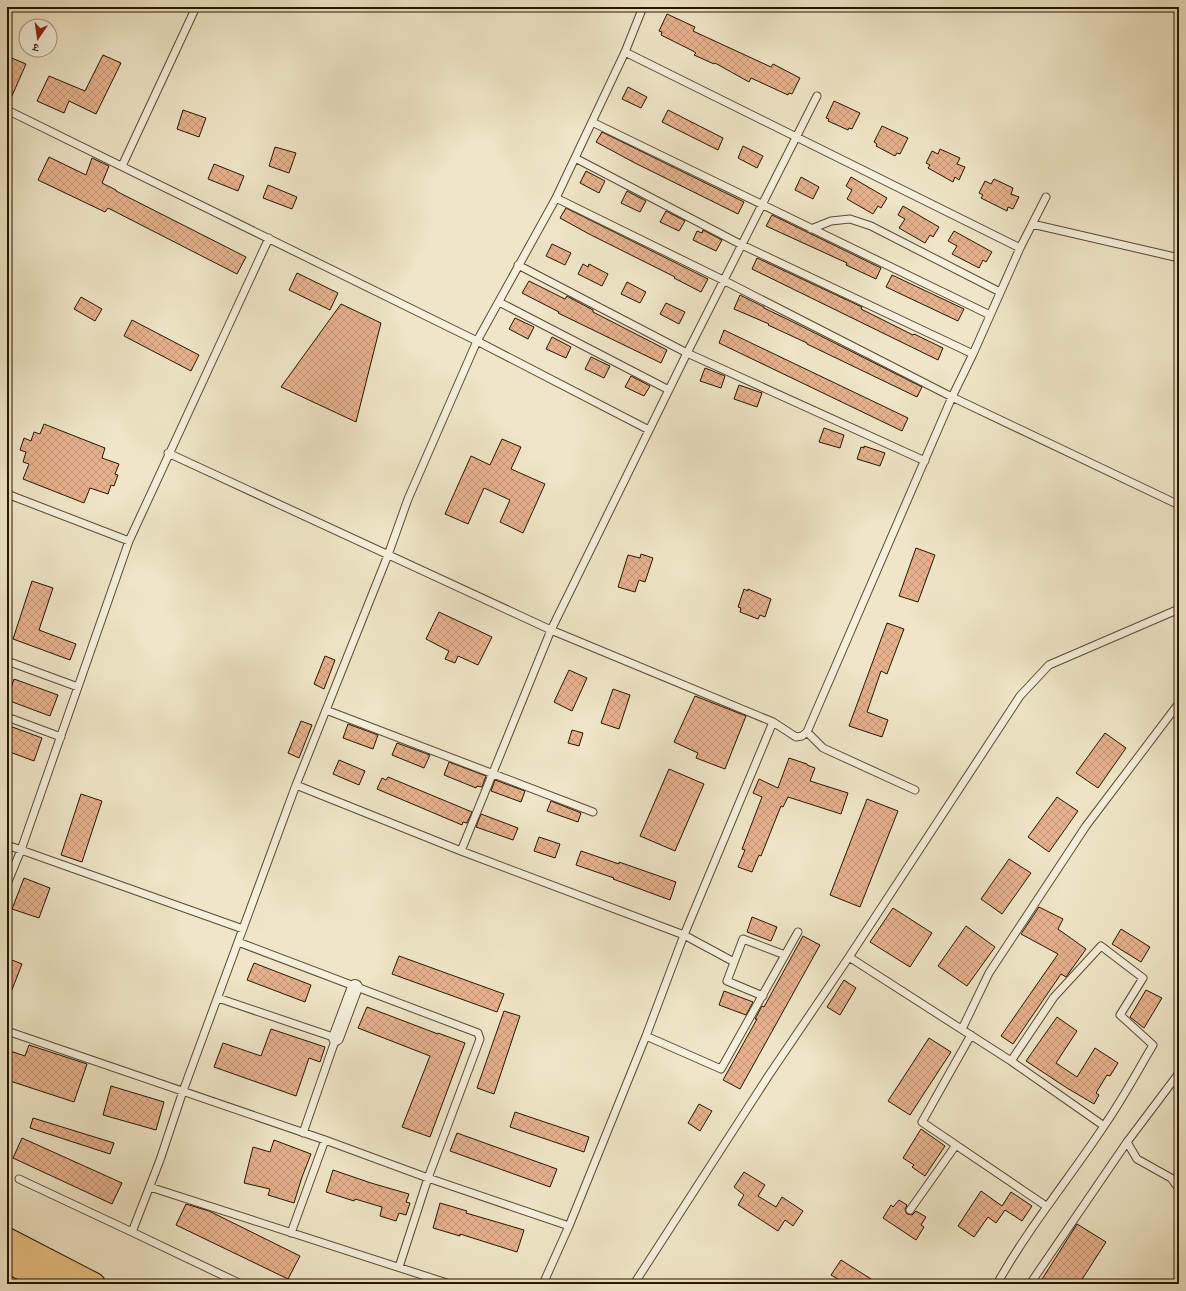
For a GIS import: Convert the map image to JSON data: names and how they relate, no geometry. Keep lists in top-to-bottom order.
{
  "north": "bottom"
}
